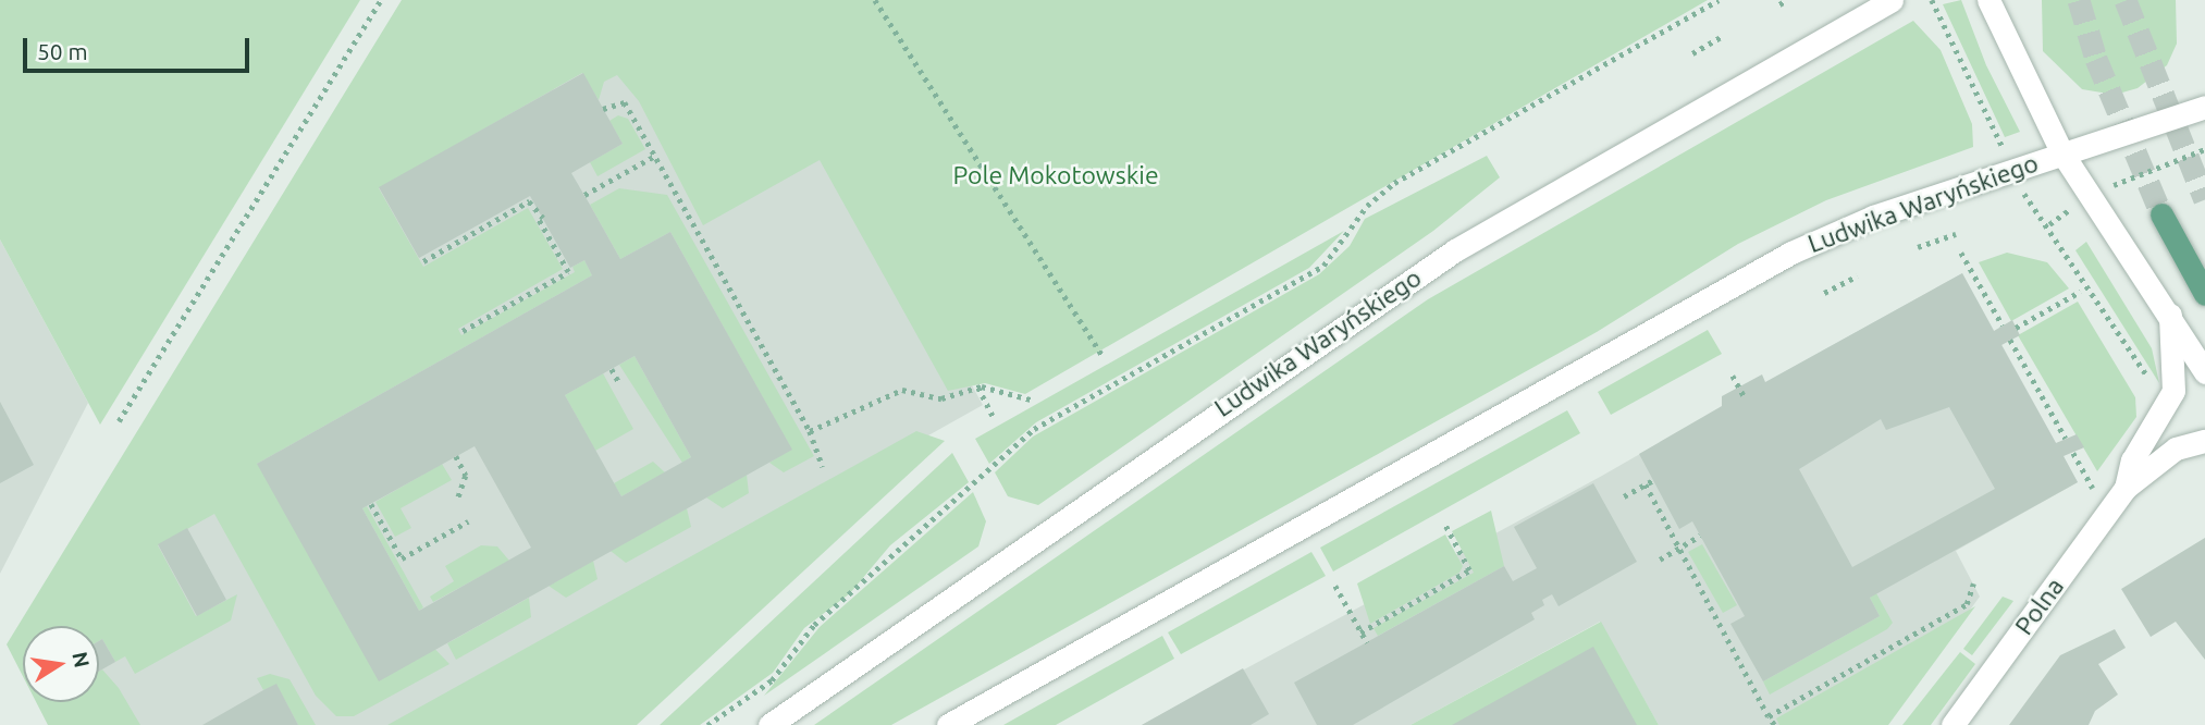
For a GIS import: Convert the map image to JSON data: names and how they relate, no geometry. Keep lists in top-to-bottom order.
{
  "streets": {
    "main road": ["Ludwika Waryńskiego", "Polna"]
  },
  "parks": ["Pole Mokotowskie"],
  "scale_bar": "50 m",
  "north": "right"
}
